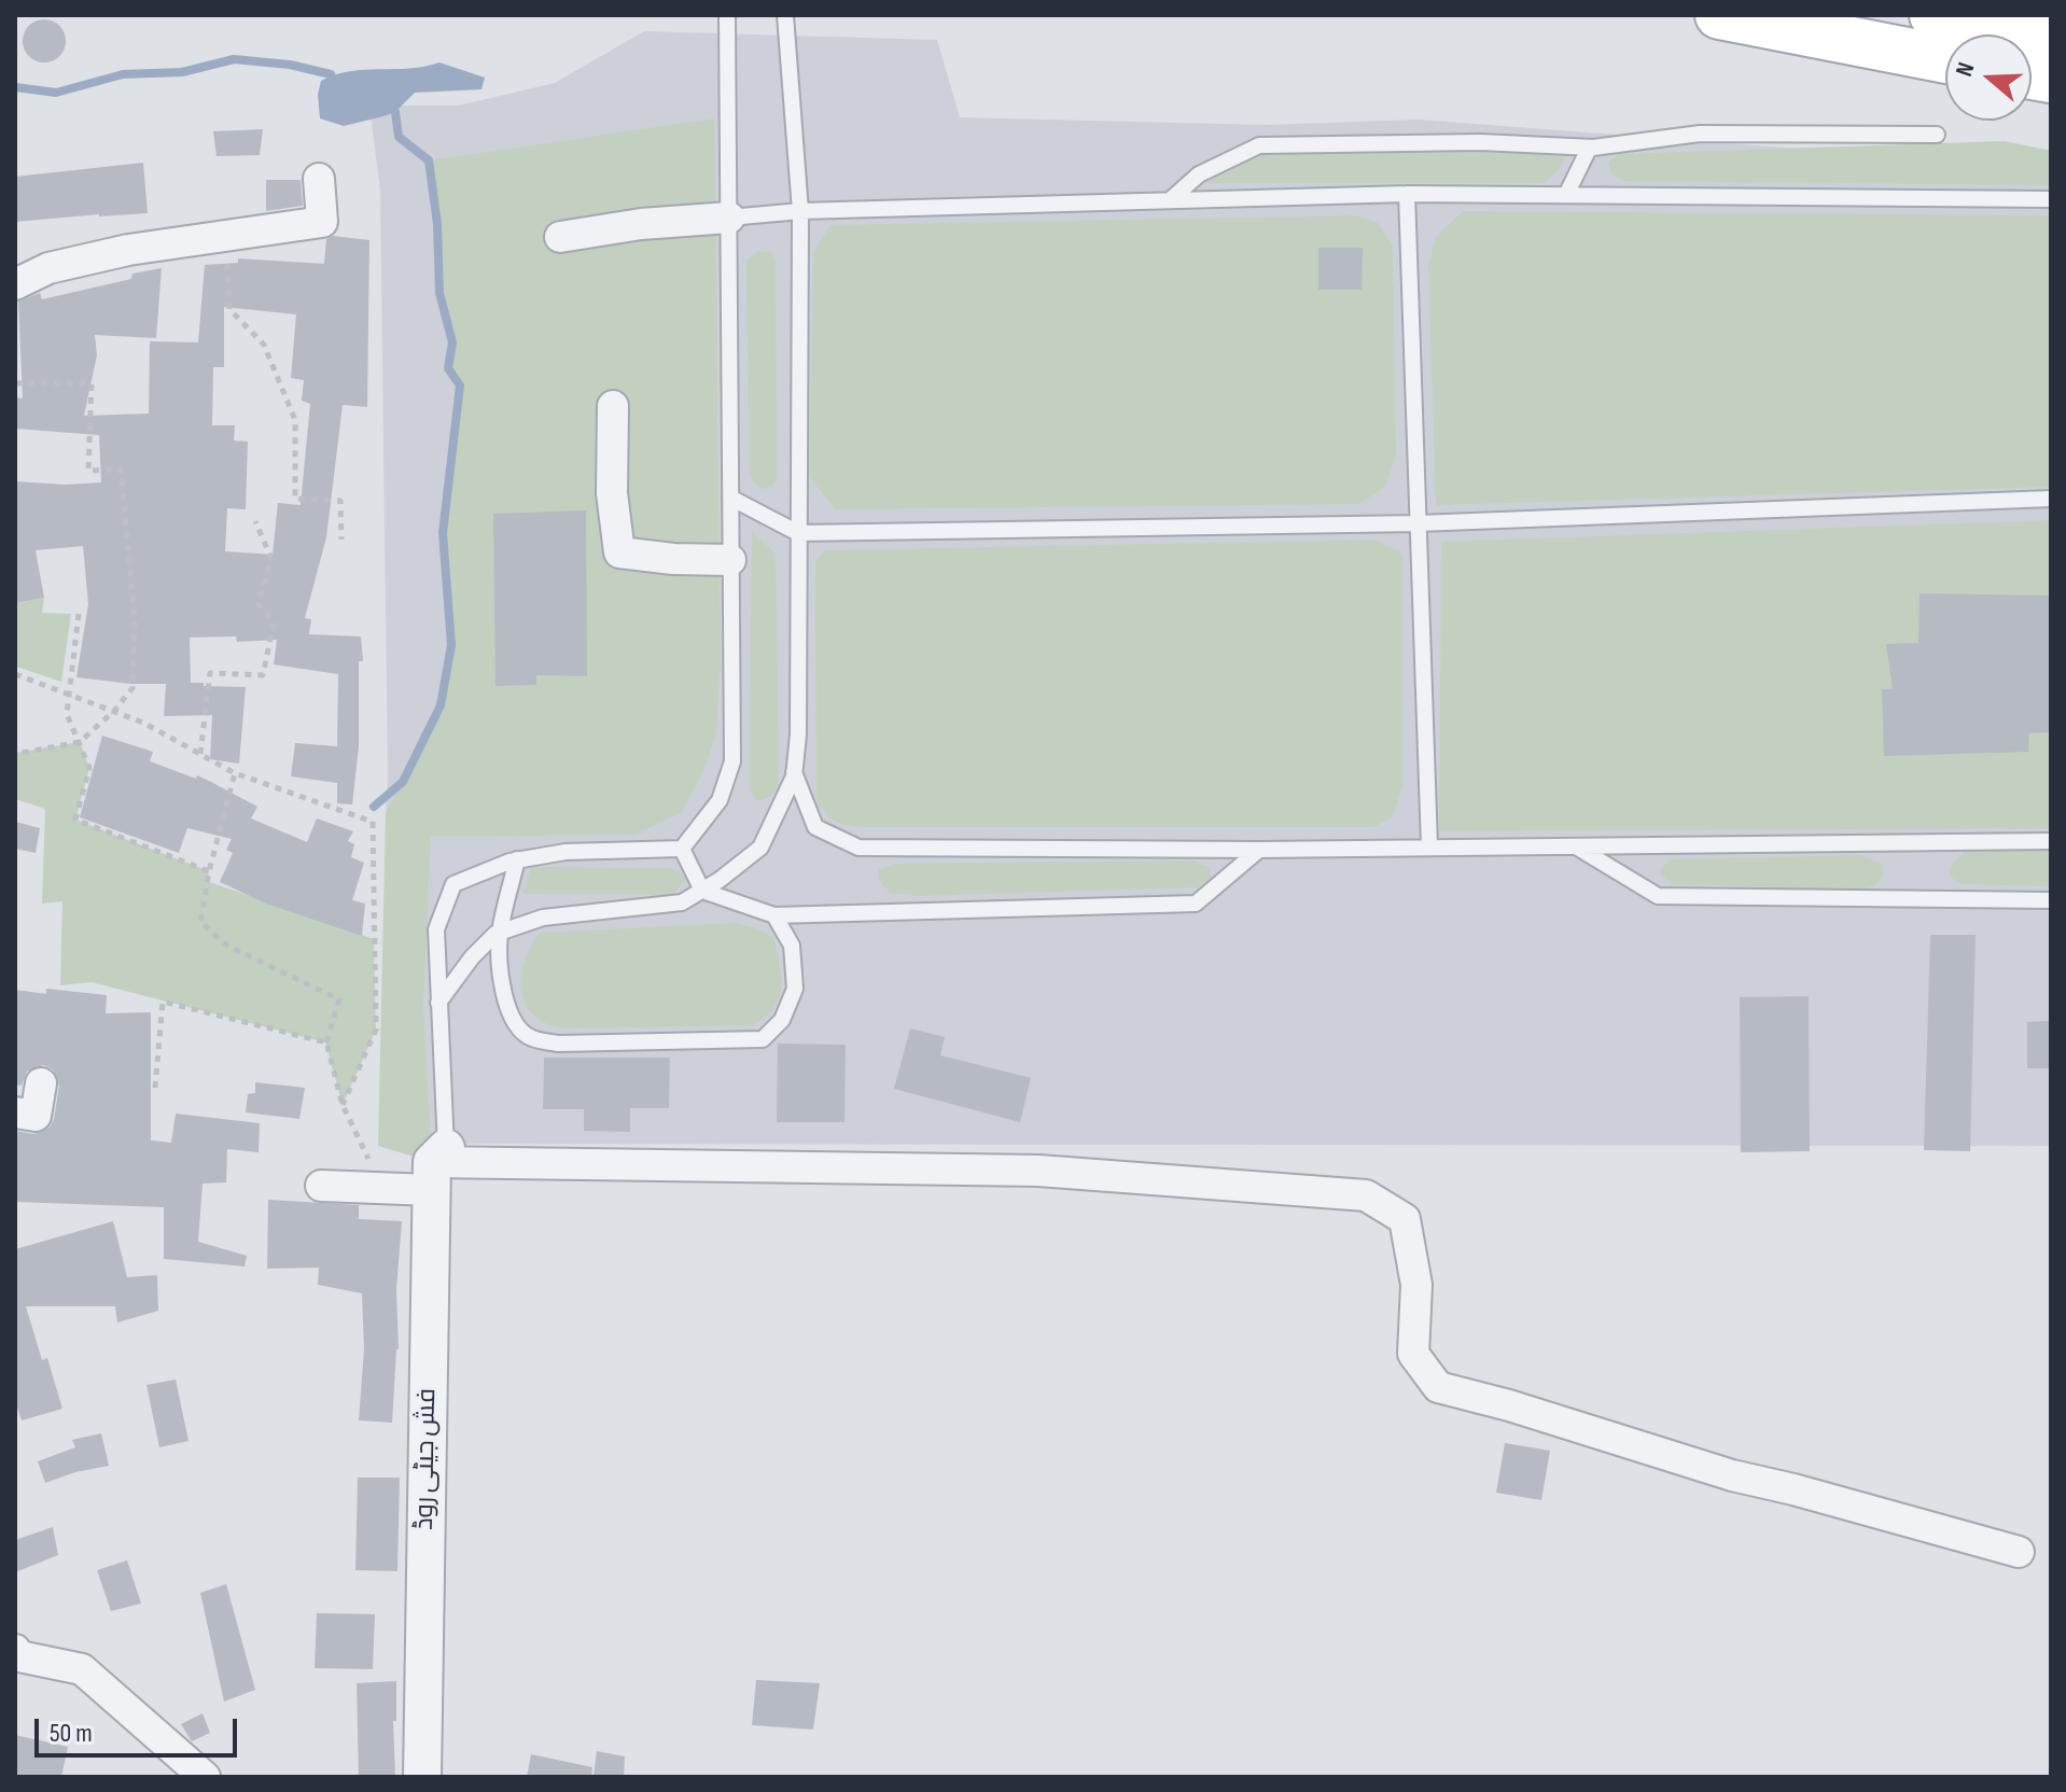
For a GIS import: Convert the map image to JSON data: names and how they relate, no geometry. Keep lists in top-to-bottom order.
{
  "streets": {
    "street": ["فش جیٹی روڈ"]
  },
  "scale_bar": "50 m",
  "north": "left"
}
